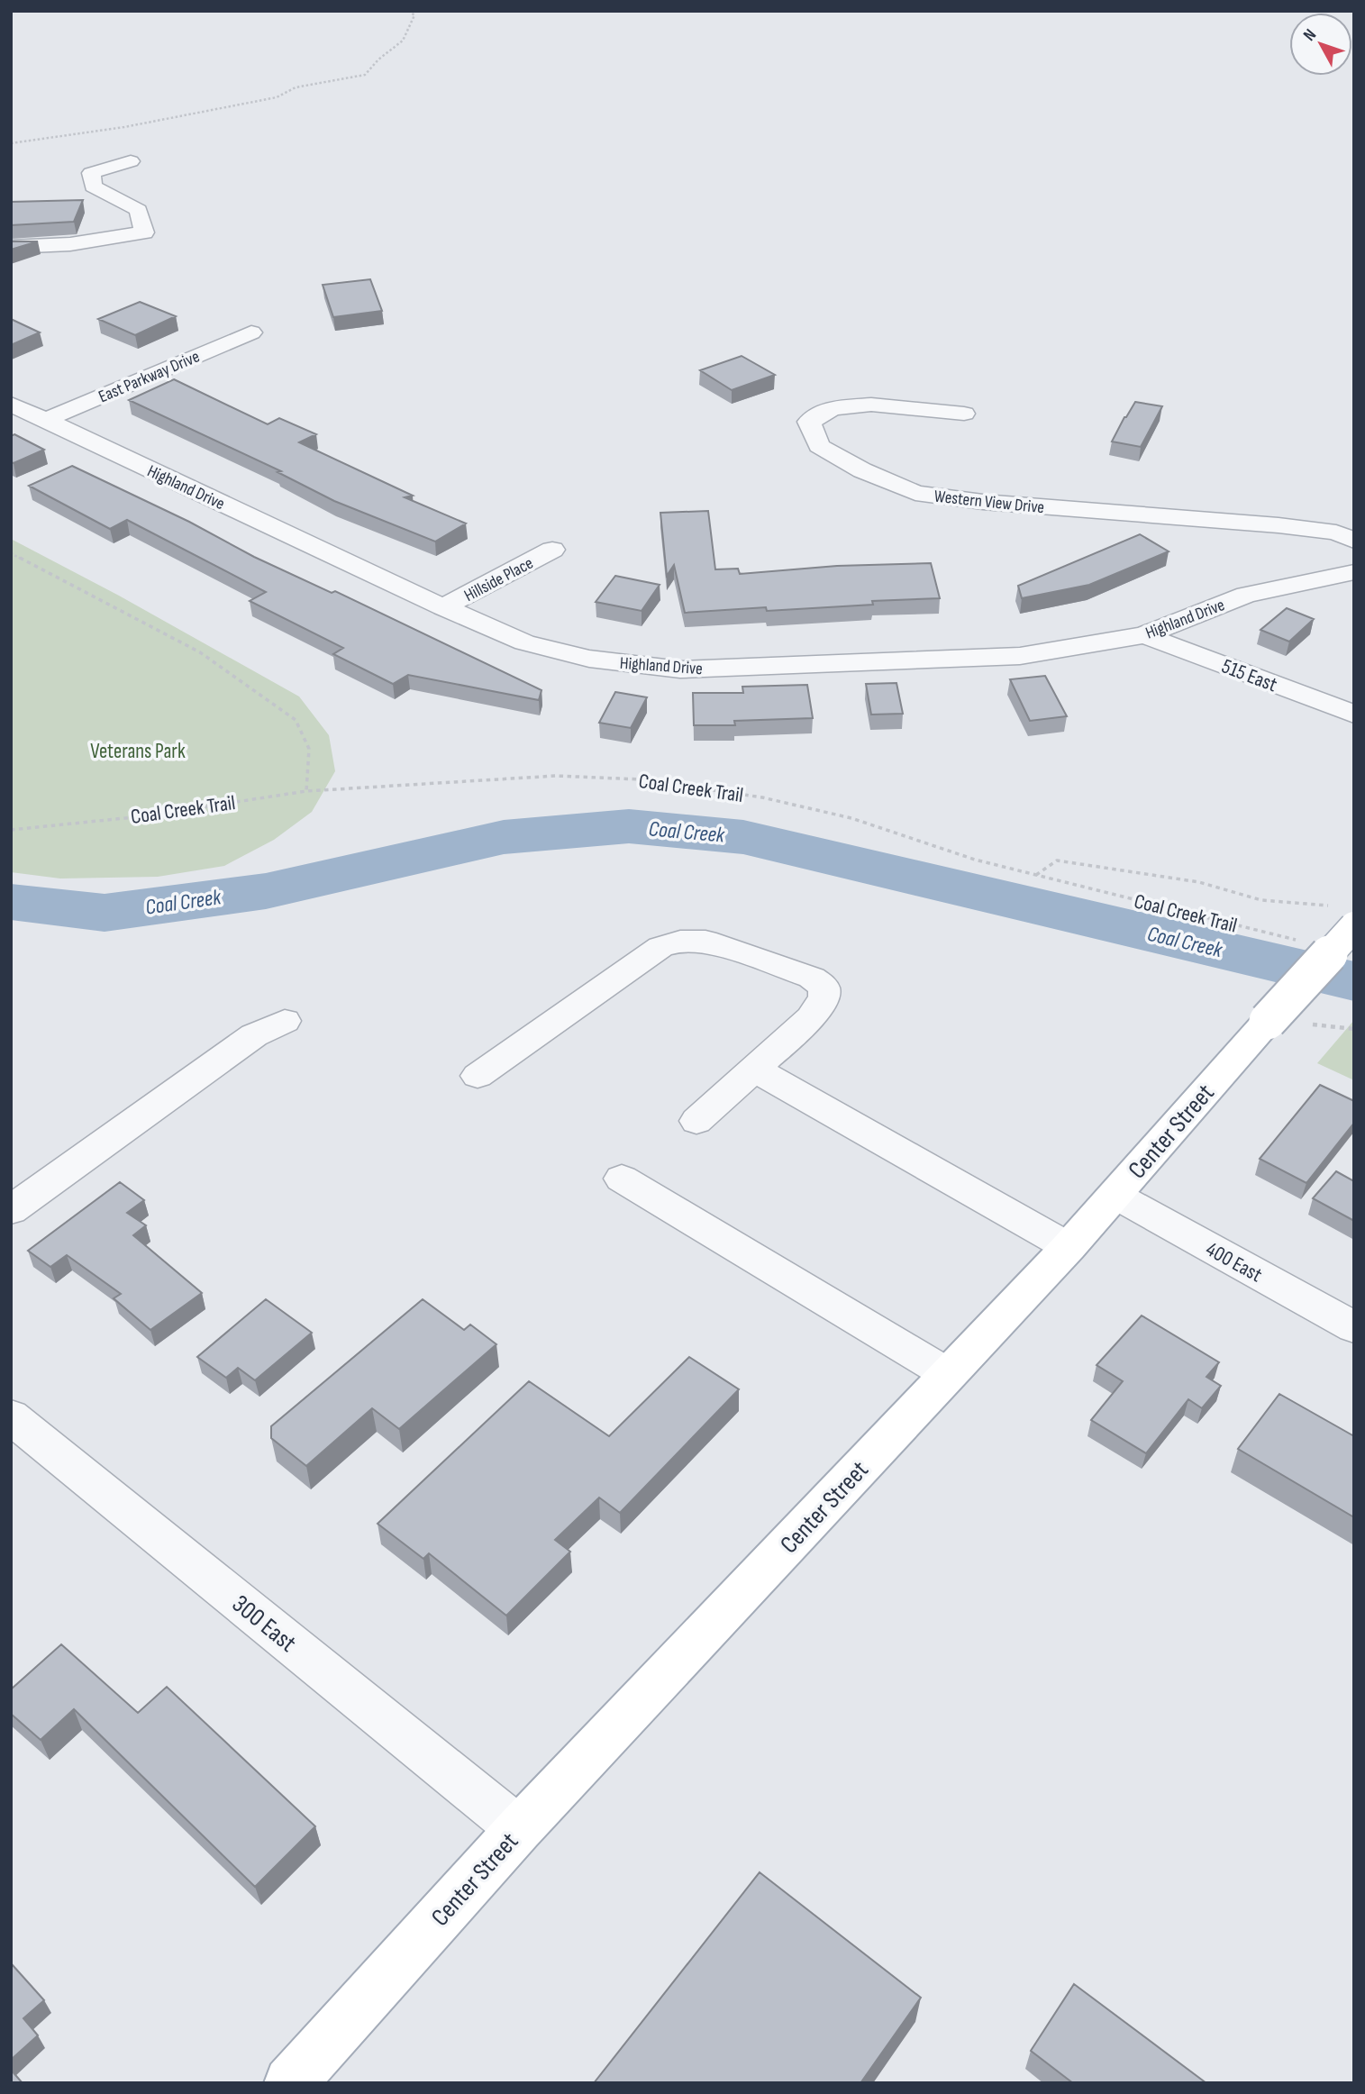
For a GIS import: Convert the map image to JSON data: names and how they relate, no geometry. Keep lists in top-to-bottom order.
{
  "streets": {
    "main road": ["Center Street"],
    "street": [
      "East Parkway Drive",
      "Highland Drive",
      "Western View Drive",
      "Hillside Place",
      "515 East",
      "400 East",
      "300 East"
    ],
    "path": ["Coal Creek Trail"]
  },
  "crossings": [
    ["East Parkway Drive", "Highland Drive"],
    ["Highland Drive", "Hillside Place"],
    ["Highland Drive", "515 East"],
    ["Center Street", "400 East"],
    ["Center Street", "300 East"]
  ],
  "water": ["Coal Creek"],
  "parks": ["Veterans Park"],
  "north": "top left"
}
